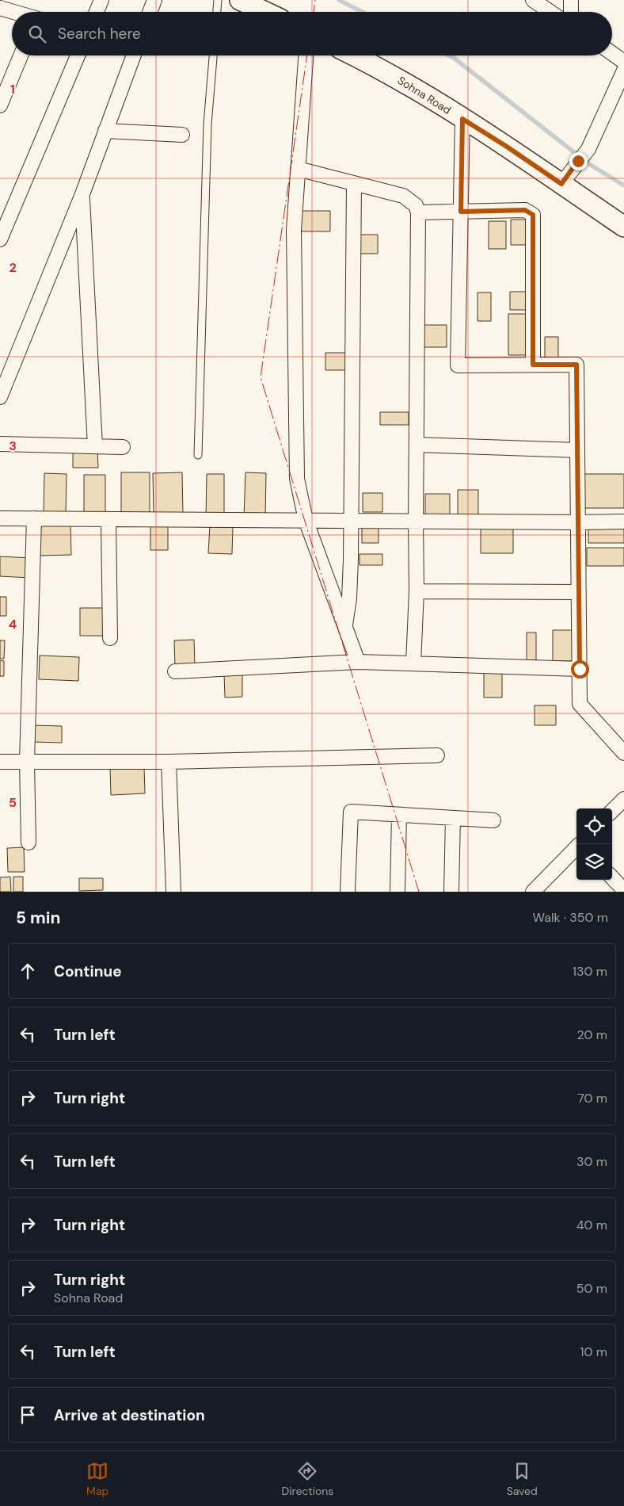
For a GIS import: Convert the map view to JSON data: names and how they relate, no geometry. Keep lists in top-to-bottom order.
{
  "streets": {
    "main road": ["Sohna Road"]
  },
  "page": {
    "search": "Search here",
    "heading": ["5 min", "Walk · 350 m"],
    "list": [
      ["Continue", "130 m"],
      ["Turn left", "20 m"],
      ["Turn right", "70 m"],
      ["Turn left", "30 m"],
      ["Turn right", "40 m"],
      ["Turn right", "Sohna Road", "50 m"],
      ["Turn left", "10 m"],
      "Arrive at destination"
    ],
    "nav": ["Map", "Directions", "Saved"]
  },
  "grid": {
    "rows": [
      "1",
      "2",
      "3",
      "4",
      "5"
    ]
  }
}
